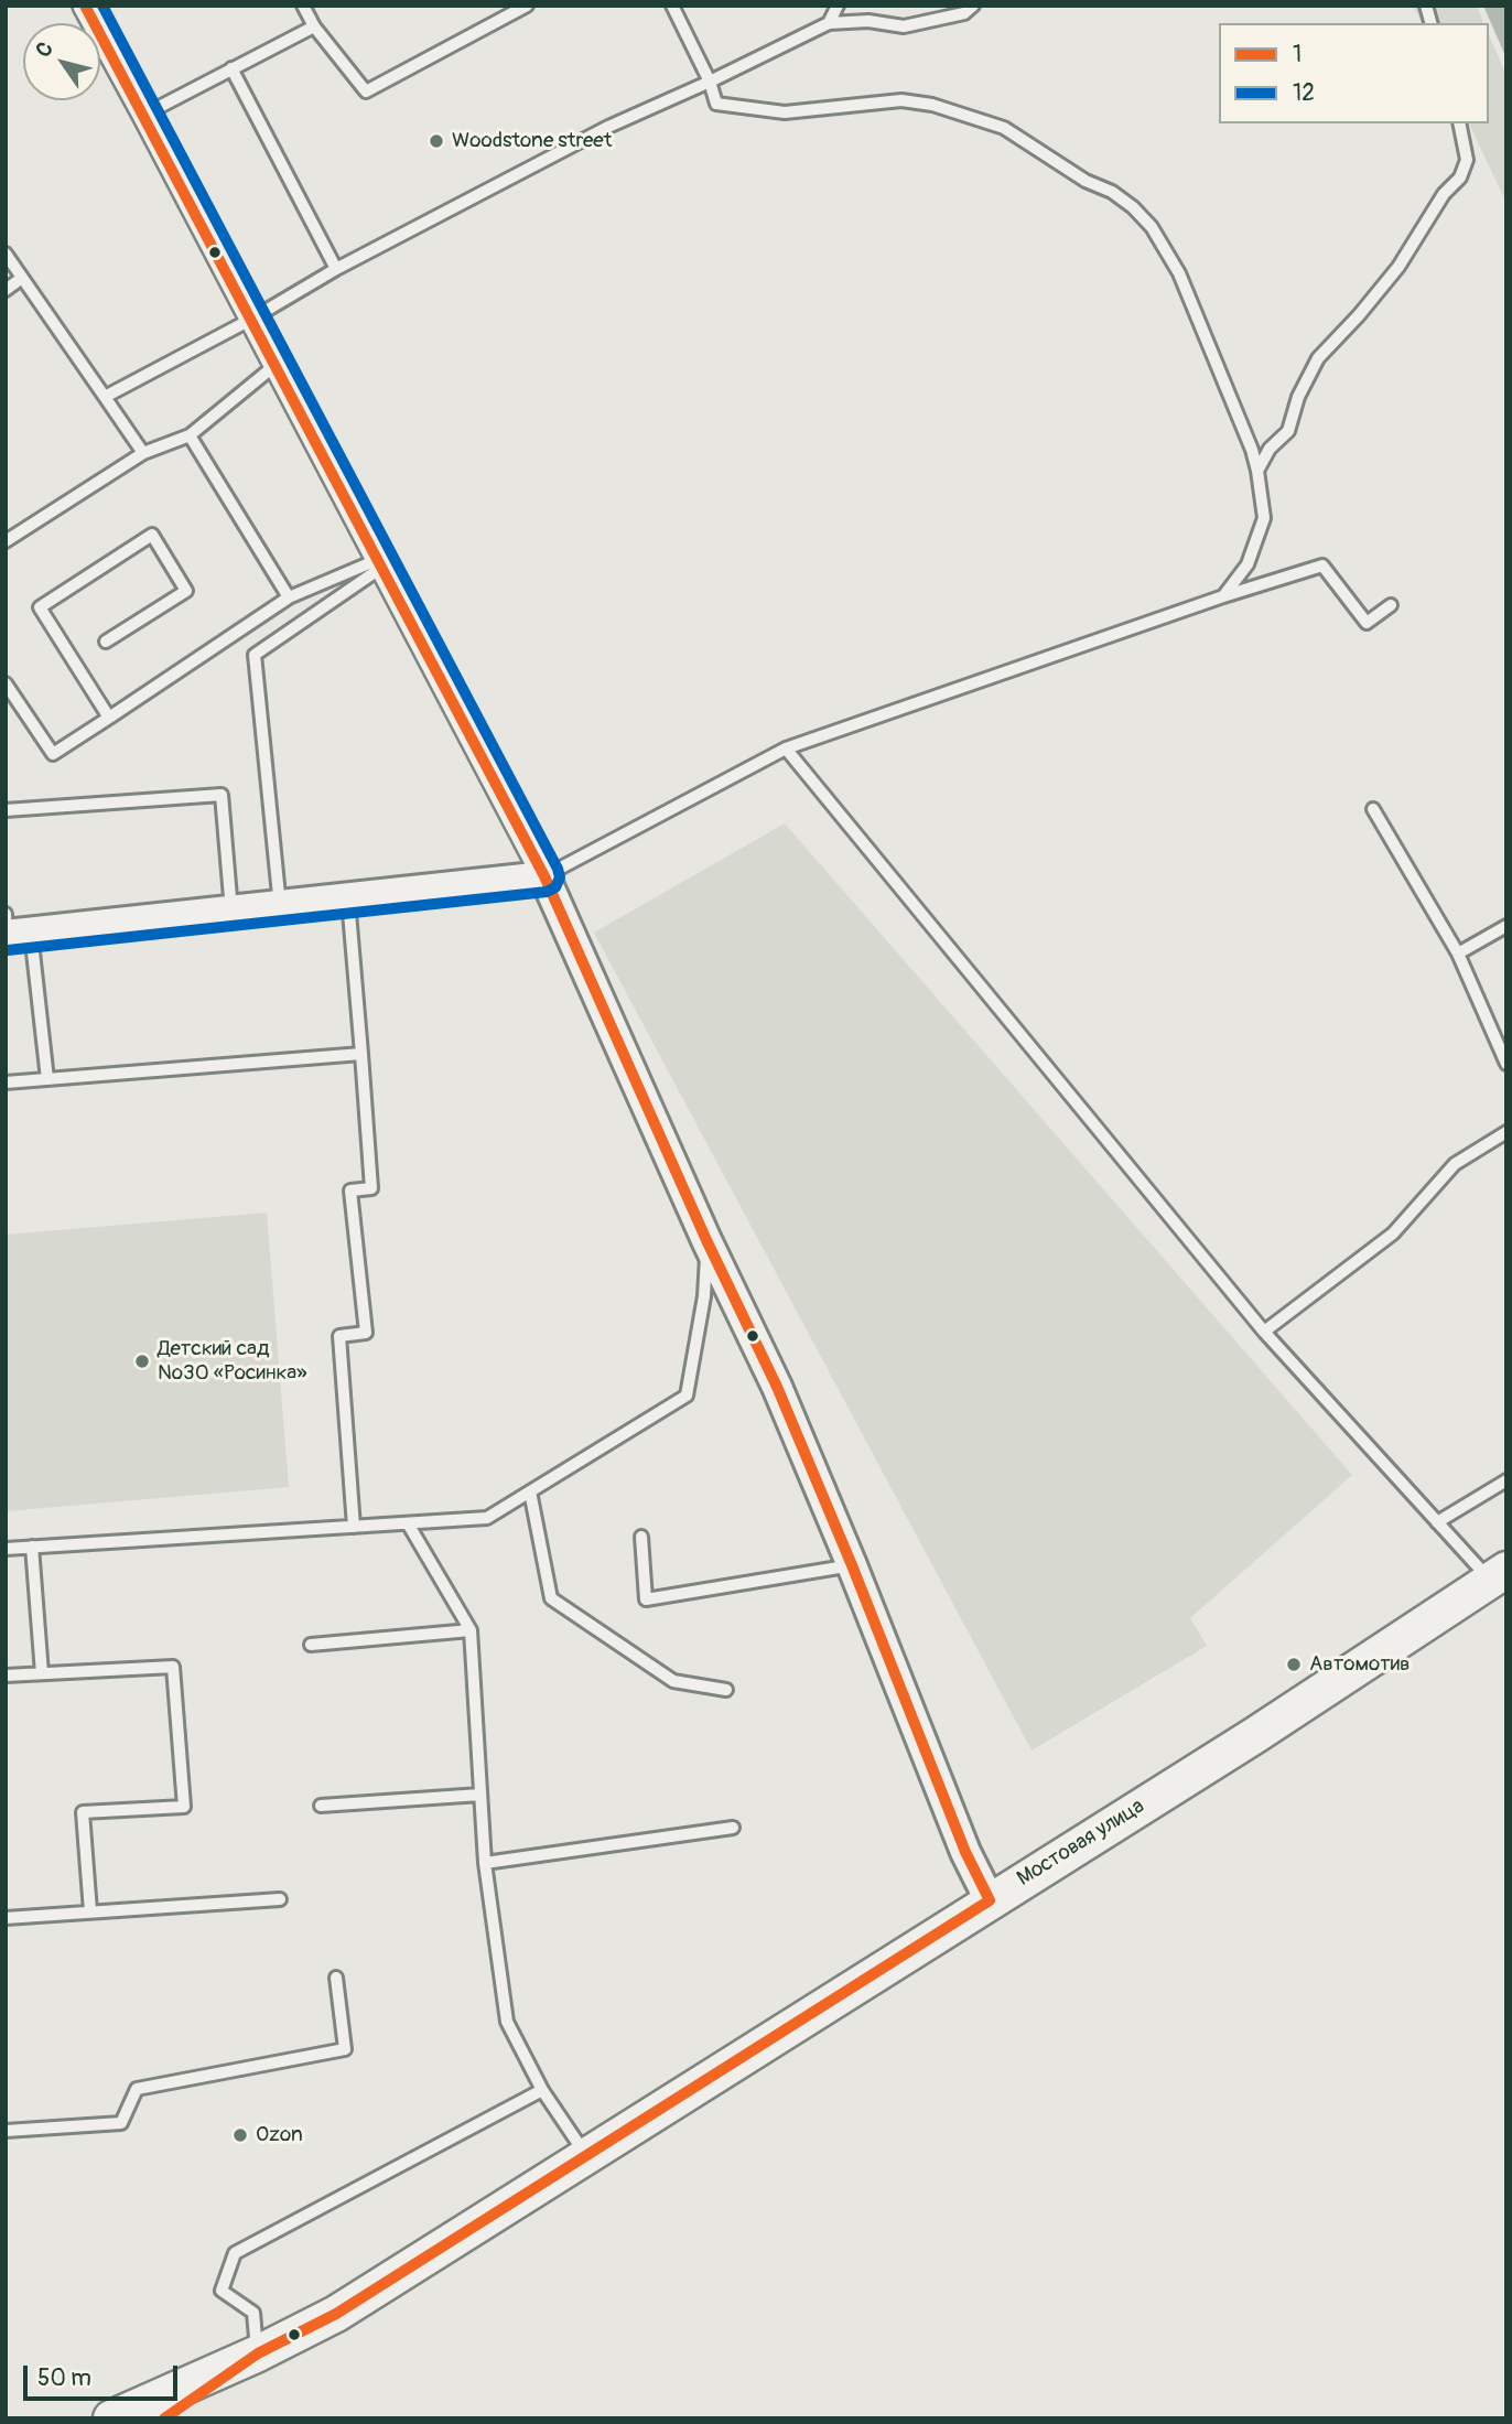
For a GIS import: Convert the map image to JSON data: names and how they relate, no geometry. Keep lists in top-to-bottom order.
{
  "streets": {
    "main road": ["Мостовая улица"]
  },
  "places": [
    "Woodstone street",
    "Детский сад №30 «Росинка»",
    "Автомотив",
    "Ozon"
  ],
  "lines": ["transit line 1", "transit line 12"],
  "legend": ["1", "12"],
  "scale_bar": "50 m",
  "north": "top left"
}
